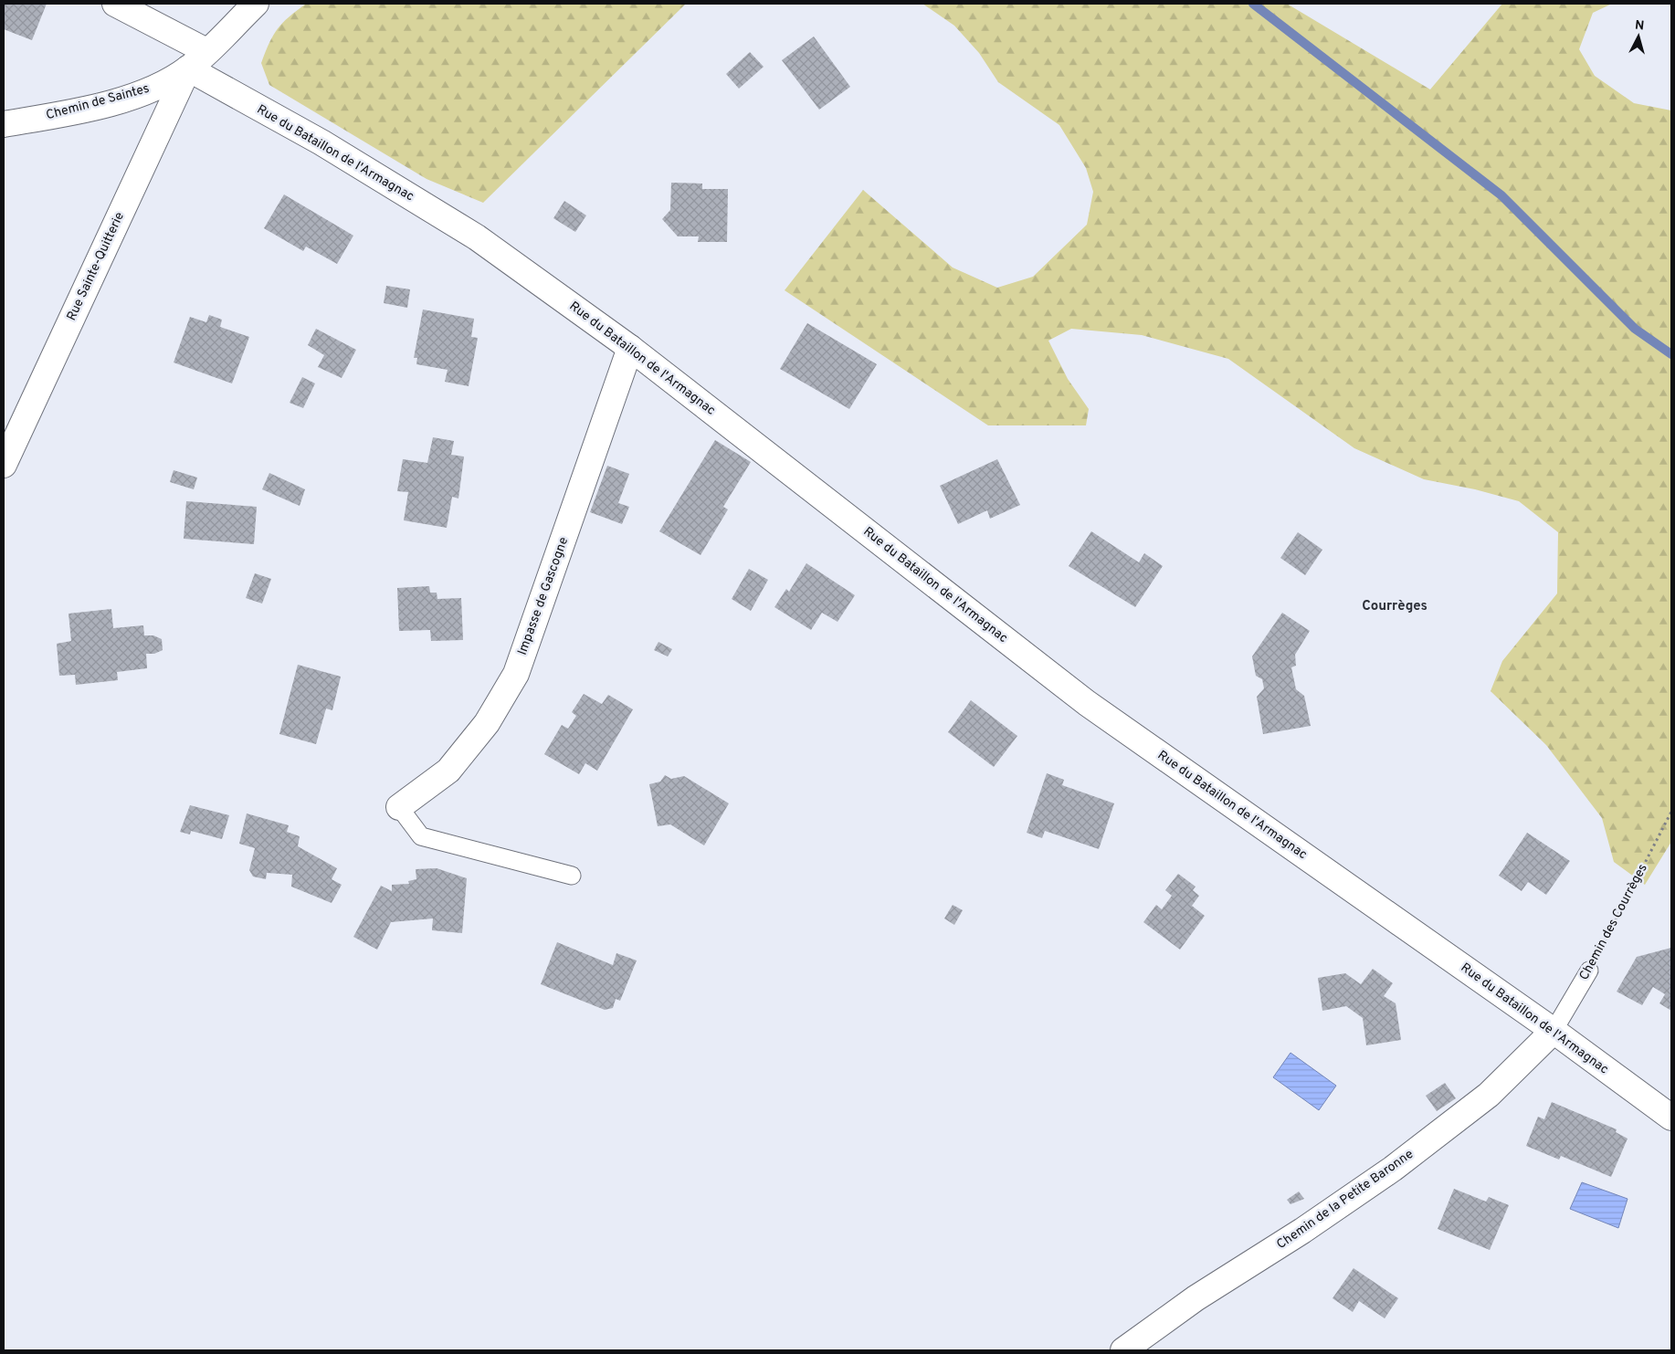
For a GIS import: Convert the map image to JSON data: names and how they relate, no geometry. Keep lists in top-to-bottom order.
{
  "streets": {
    "street": [
      "Chemin de Saintes",
      "Rue du Bataillon de l'Armagnac",
      "Rue Sainte-Quitterie",
      "Impasse de Gascogne",
      "Chemin de la Petite Baronne"
    ],
    "lane": ["Chemin des Courrèges"]
  },
  "crossings": [
    ["Chemin de Saintes", "Rue du Bataillon de l'Armagnac"],
    ["Chemin de Saintes", "Rue Sainte-Quitterie"],
    ["Rue du Bataillon de l'Armagnac", "Rue Sainte-Quitterie"],
    ["Rue du Bataillon de l'Armagnac", "Impasse de Gascogne"],
    ["Rue du Bataillon de l'Armagnac", "Chemin des Courrèges"],
    ["Rue du Bataillon de l'Armagnac", "Chemin de la Petite Baronne"],
    ["Chemin des Courrèges", "Chemin de la Petite Baronne"]
  ],
  "districts": ["Courrèges"],
  "north": "top"
}
